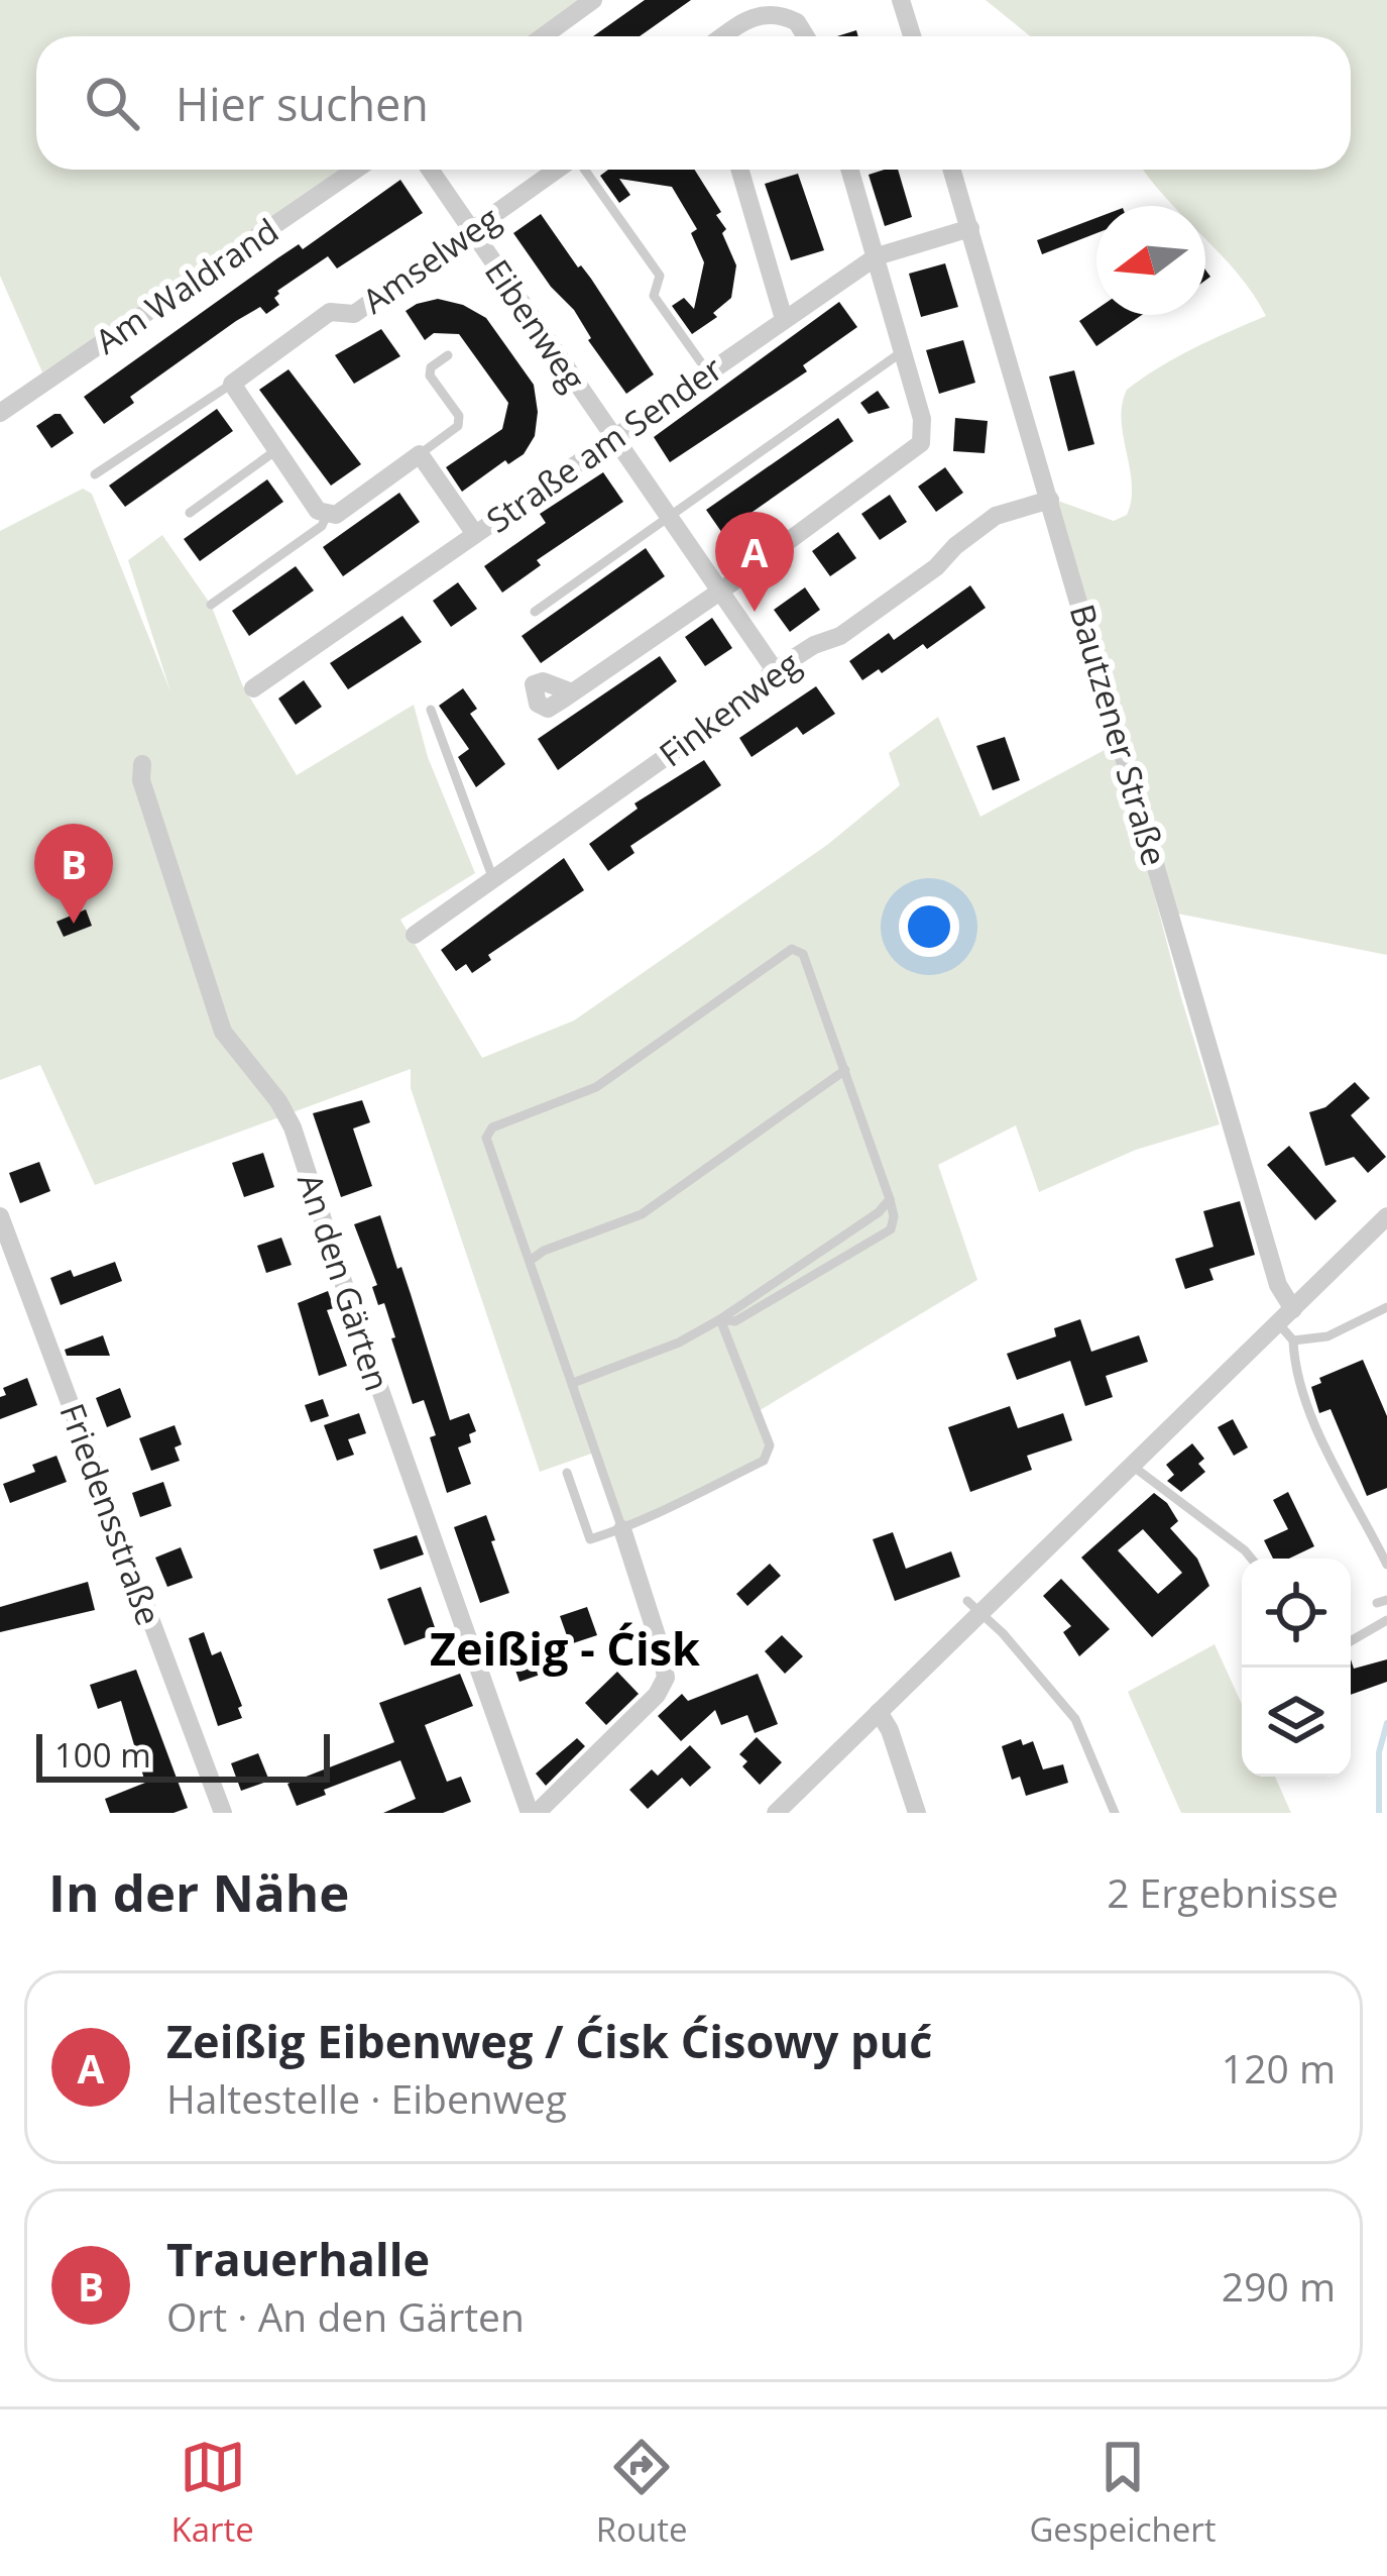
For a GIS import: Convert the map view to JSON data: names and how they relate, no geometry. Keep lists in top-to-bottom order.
{
  "streets": {
    "street": [
      "Amselweg",
      "Am Waldrand",
      "Eibenweg",
      "Straße am Sender",
      "Finkenweg",
      "Bautzener Straße",
      "An den Gärten",
      "Friedensstraße"
    ]
  },
  "crossings": [
    ["Amselweg", "Eibenweg"],
    ["Eibenweg", "Straße am Sender"],
    ["Eibenweg", "Finkenweg"],
    ["Straße am Sender", "Bautzener Straße"],
    ["Finkenweg", "Bautzener Straße"]
  ],
  "districts": ["Zeißig - Ćisk"],
  "scale_bar": "100 m",
  "north": "left",
  "page": {
    "search": "Hier suchen",
    "pins": ["A", "B"],
    "scale": "100 m",
    "heading": ["In der Nähe", "2 Ergebnisse"],
    "list": [
      {
        "mark": "A",
        "name": "Zeißig Eibenweg / Ćisk Ćisowy puć",
        "note": "Haltestelle · Eibenweg",
        "value": "120 m"
      },
      {
        "mark": "B",
        "name": "Trauerhalle",
        "note": "Ort · An den Gärten",
        "value": "290 m"
      }
    ],
    "nav": ["Karte", "Route", "Gespeichert"]
  }
}
